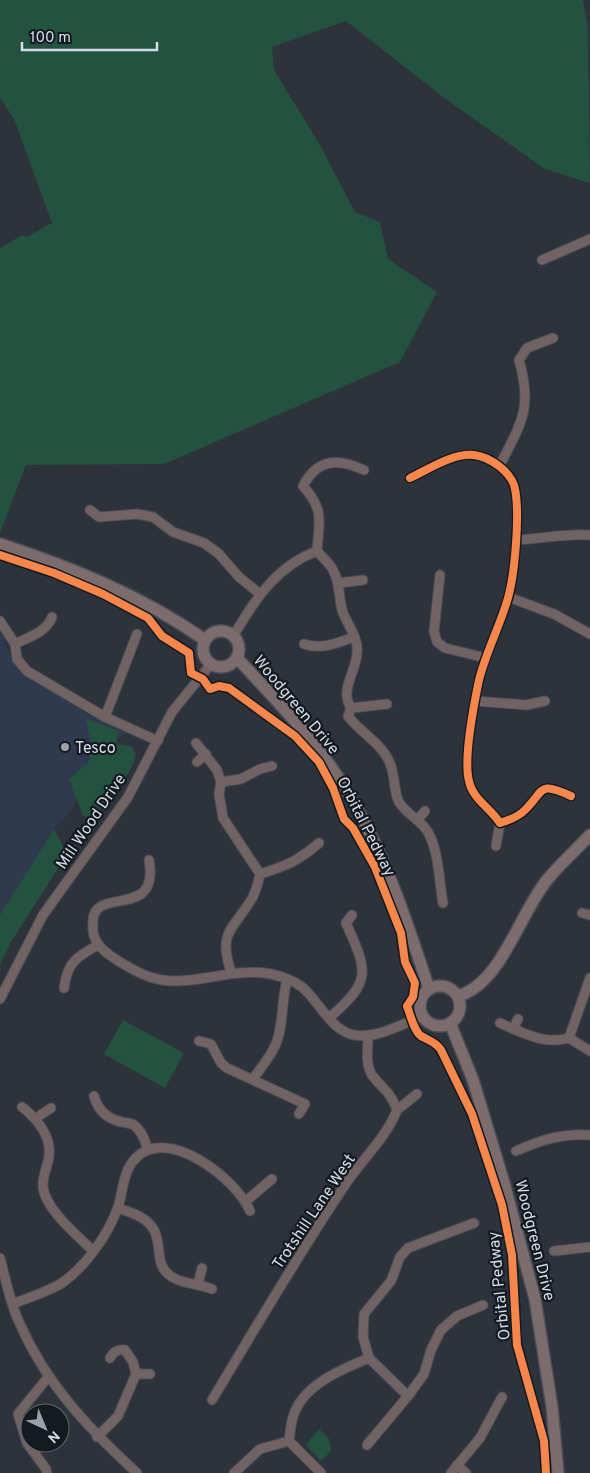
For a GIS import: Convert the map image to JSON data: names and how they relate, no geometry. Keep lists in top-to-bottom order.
{
  "streets": {
    "main road": ["Woodgreen Drive"],
    "street": ["Mill Wood Drive", "Trotshill Lane West"],
    "cycle path": ["Orbital Pedway"]
  },
  "crossings": [
    ["Woodgreen Drive", "Mill Wood Drive"]
  ],
  "places": ["Tesco"],
  "scale_bar": "100 m",
  "north": "bottom right"
}
